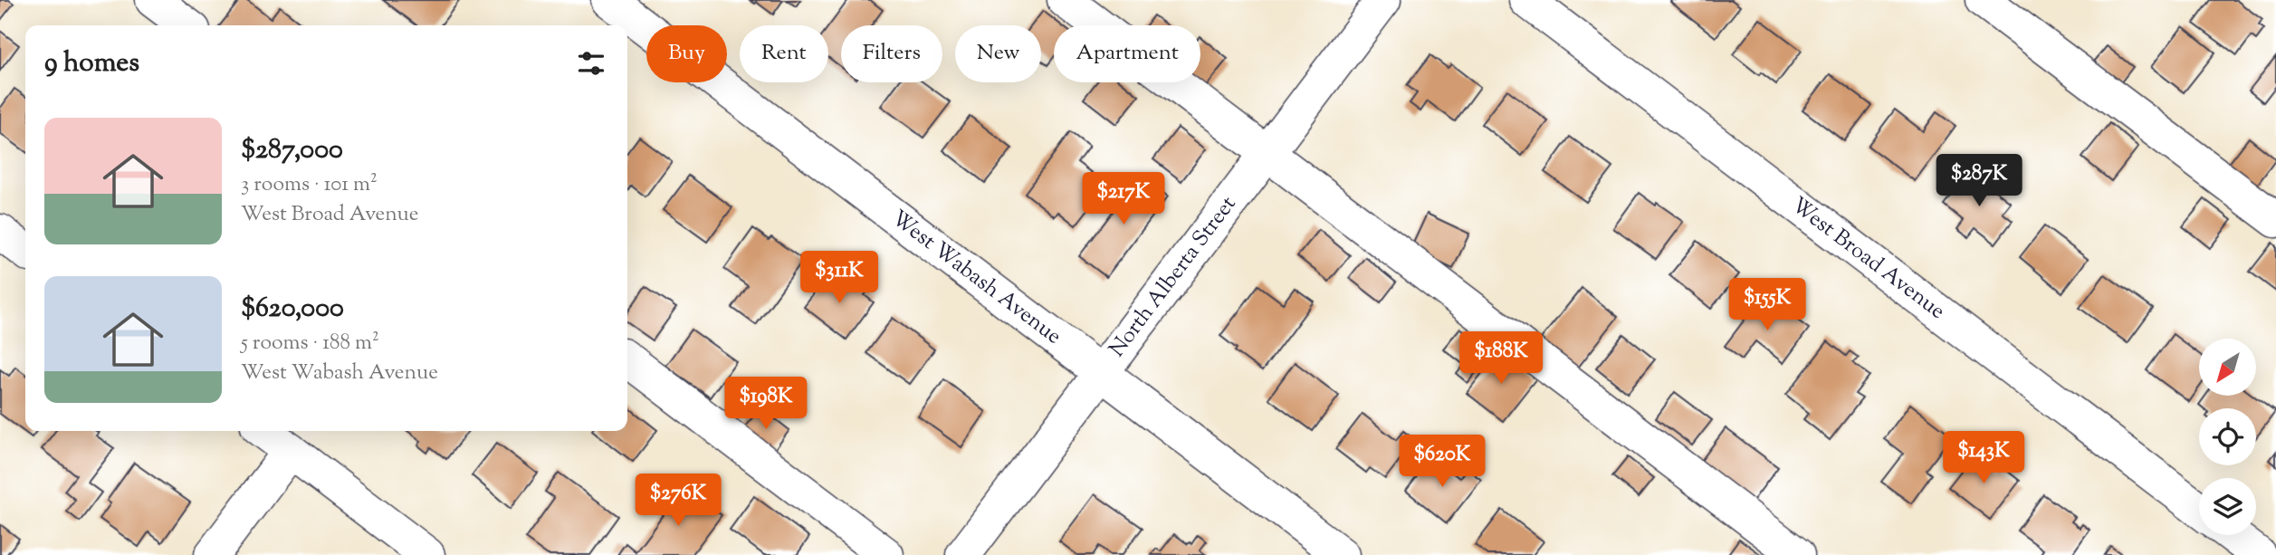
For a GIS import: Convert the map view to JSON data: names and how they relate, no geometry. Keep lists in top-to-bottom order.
{
  "streets": {
    "street": ["West Broad Avenue", "North Alberta Street", "West Wabash Avenue"]
  },
  "crossings": [
    ["North Alberta Street", "West Wabash Avenue"]
  ],
  "north": "bottom left",
  "page": {
    "chip": [
      "Buy",
      "Rent",
      "Filters",
      "New",
      "Apartment"
    ],
    "heading": "9 homes",
    "list": [
      {
        "name": "$287,000",
        "note": "3 rooms · 101 m² · West Broad Avenue"
      },
      {
        "name": "$620,000",
        "note": "5 rooms · 188 m² · West Wabash Avenue"
      }
    ],
    "price": [
      "$287K",
      "$217K",
      "$311K",
      "$155K",
      "$188K",
      "$198K",
      "$143K",
      "$620K",
      "$276K"
    ]
  }
}
